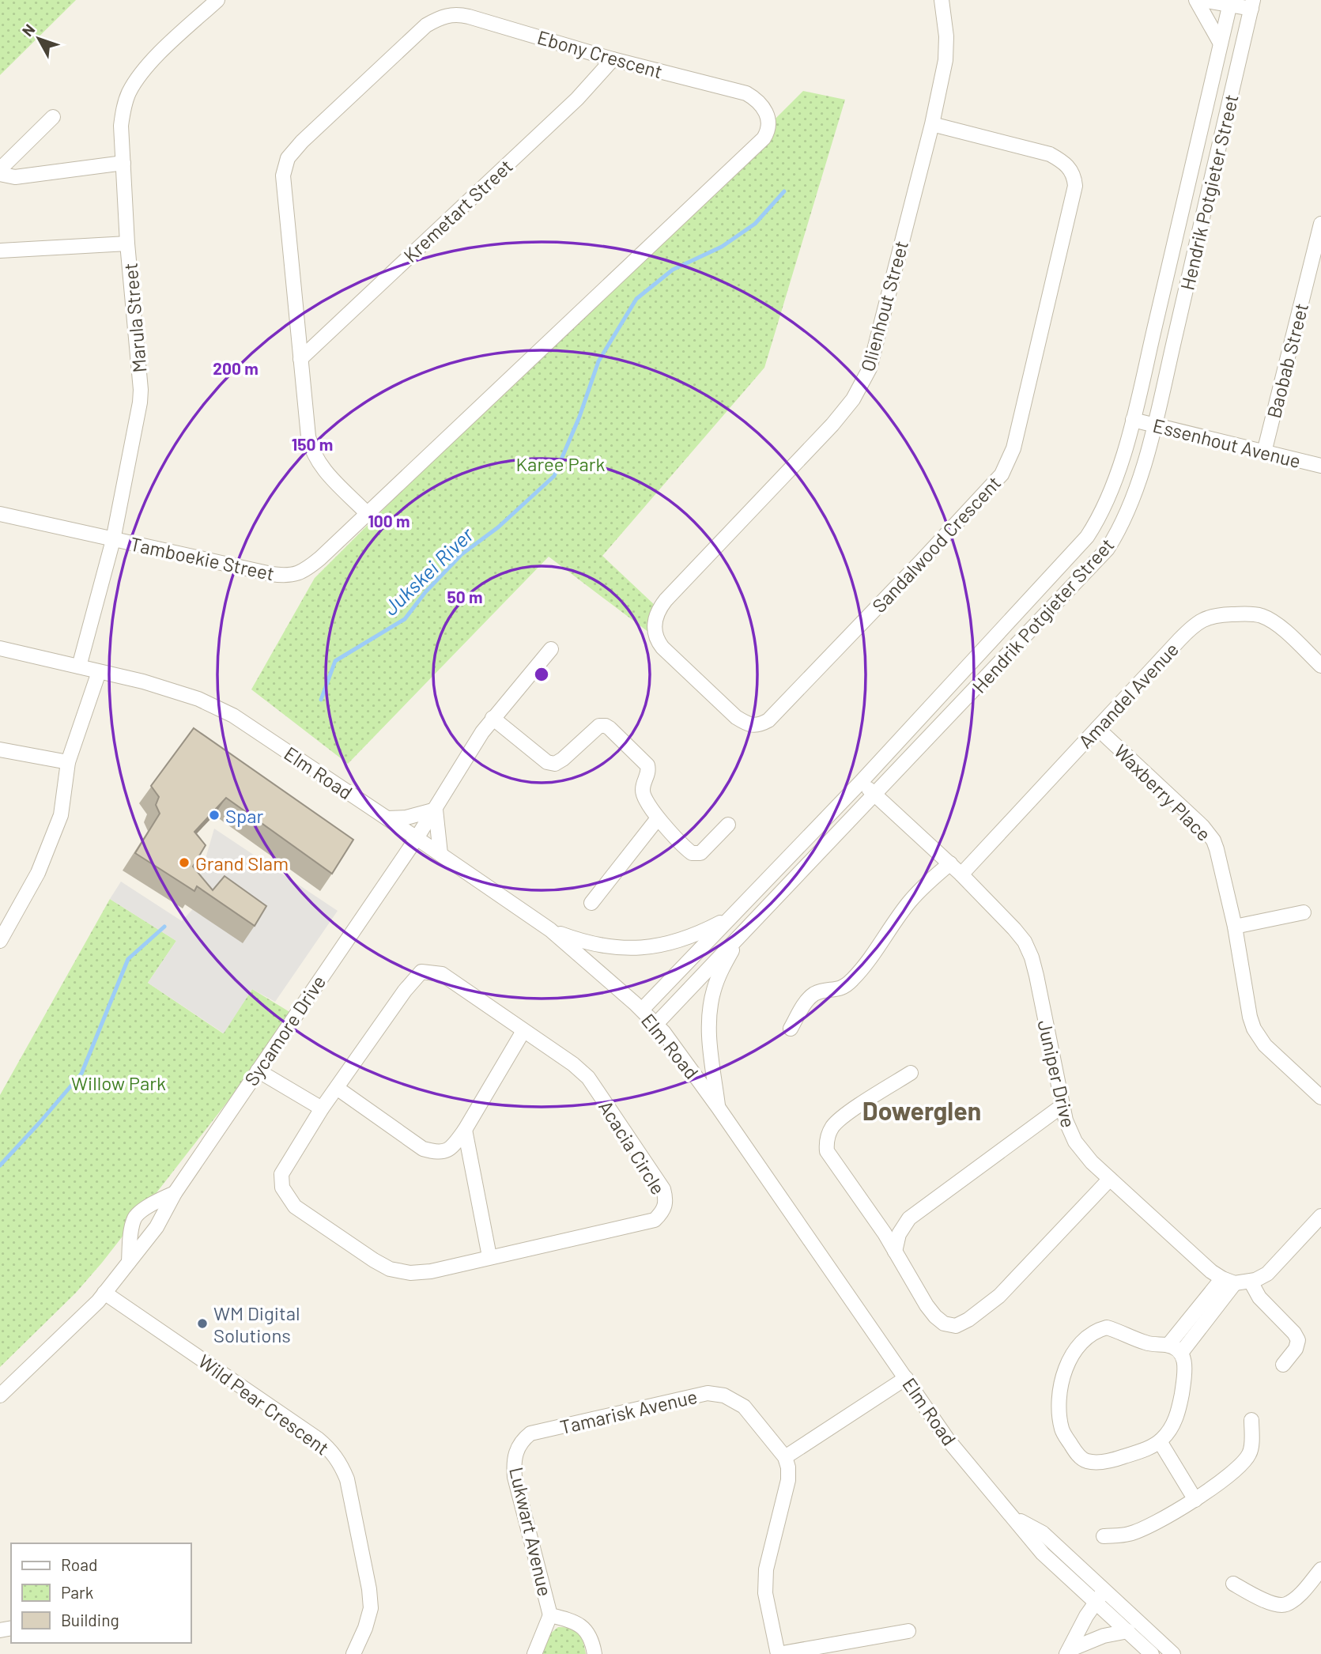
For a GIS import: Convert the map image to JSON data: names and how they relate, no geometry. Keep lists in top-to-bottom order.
{
  "streets": {
    "street": [
      "Ebony Crescent",
      "Hendrik Potgieter Street",
      "Kremetart Street",
      "Olienhout Street",
      "Marula Street",
      "Baobab Street",
      "Essenhout Avenue",
      "Sandalwood Crescent",
      "Tamboekie Street",
      "Amandel Avenue",
      "Elm Road",
      "Waxberry Place",
      "Sycamore Drive",
      "Juniper Drive",
      "Acacia Circle",
      "Wild Pear Crescent",
      "Tamarisk Avenue",
      "Lukwart Avenue"
    ]
  },
  "crossings": [
    ["Ebony Crescent", "Kremetart Street"],
    ["Ebony Crescent", "Tamboekie Street"],
    ["Hendrik Potgieter Street", "Essenhout Avenue"],
    ["Hendrik Potgieter Street", "Elm Road"],
    ["Hendrik Potgieter Street", "Juniper Drive"],
    ["Olienhout Street", "Sandalwood Crescent"],
    ["Marula Street", "Tamboekie Street"],
    ["Marula Street", "Elm Road"],
    ["Baobab Street", "Essenhout Avenue"],
    ["Amandel Avenue", "Waxberry Place"],
    ["Amandel Avenue", "Juniper Drive"],
    ["Elm Road", "Sycamore Drive"],
    ["Sycamore Drive", "Wild Pear Crescent"],
    ["Tamarisk Avenue", "Lukwart Avenue"]
  ],
  "districts": ["Dowerglen"],
  "water": ["Jukskei River"],
  "parks": ["Karee Park", "Willow Park"],
  "places": ["Spar", "Grand Slam", "WM Digital Solutions"],
  "legend": ["Road", "Park", "Building"],
  "north": "top left",
  "rings": [
    "200 m",
    "150 m",
    "100 m",
    "50 m"
  ]
}
